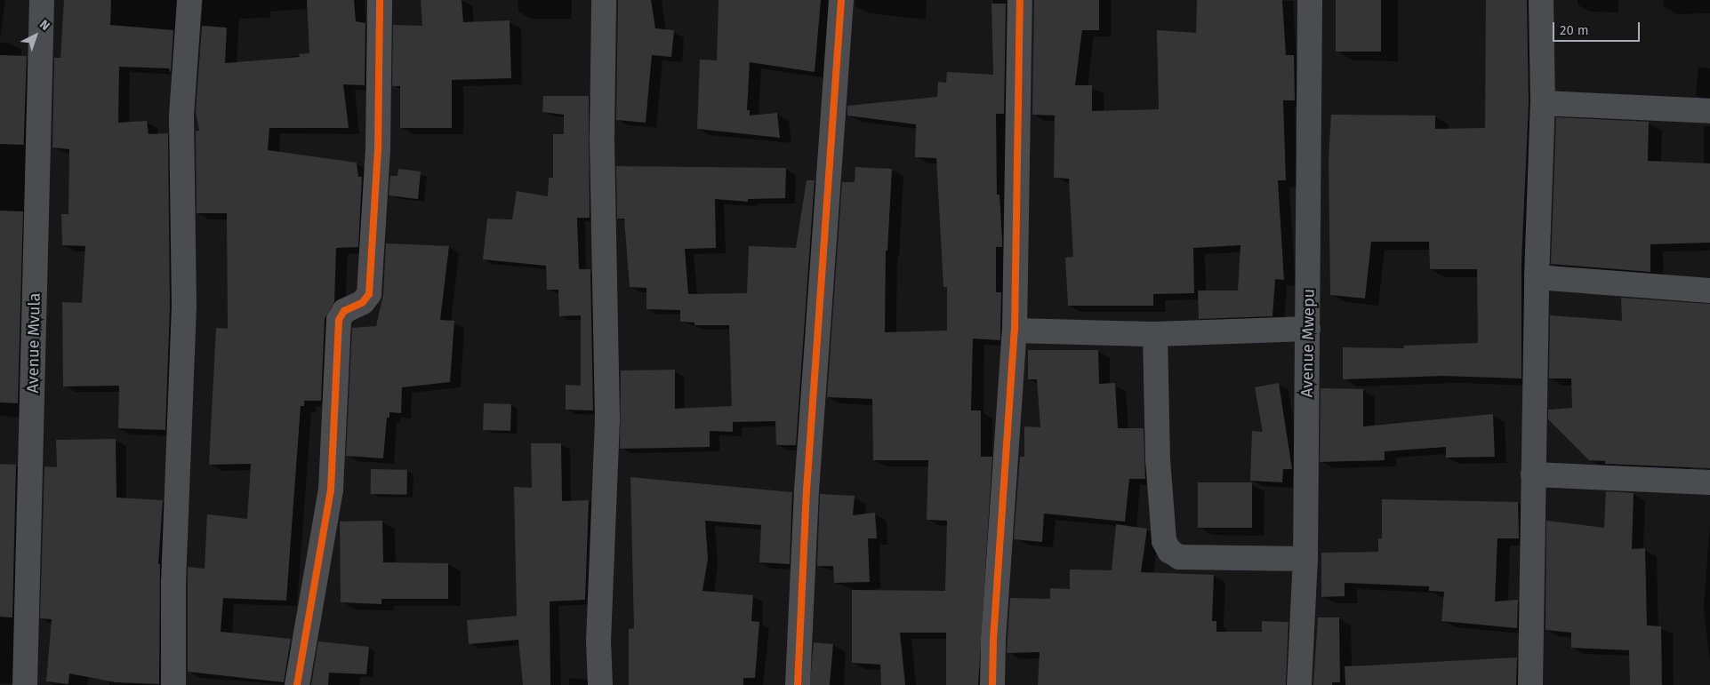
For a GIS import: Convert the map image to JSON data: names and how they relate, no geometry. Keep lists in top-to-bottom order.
{
  "streets": {
    "street": ["Avenue Mvula", "Avenue Mwepu"]
  },
  "scale_bar": "20 m",
  "north": "top right"
}
